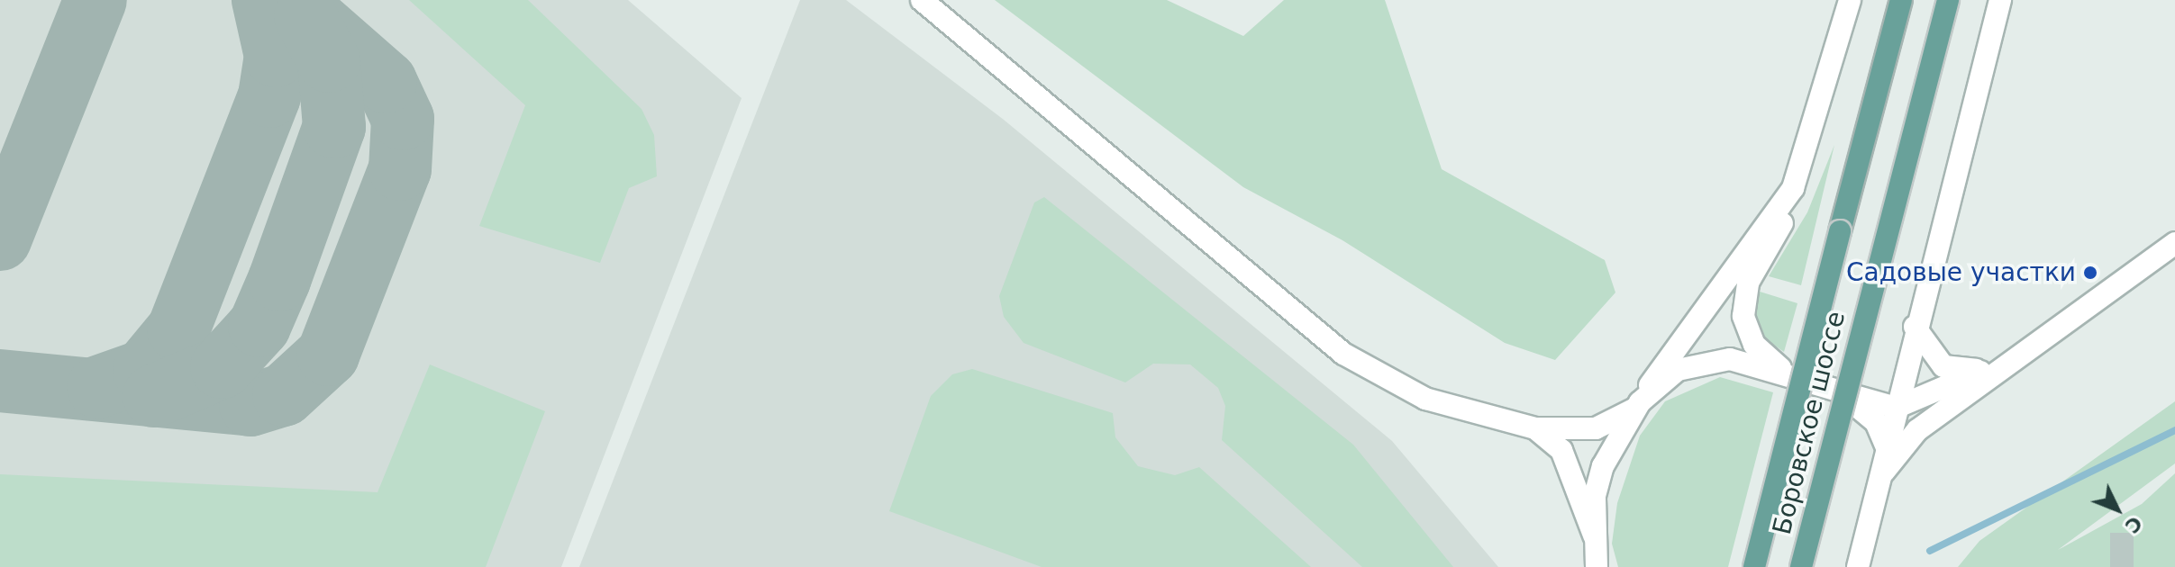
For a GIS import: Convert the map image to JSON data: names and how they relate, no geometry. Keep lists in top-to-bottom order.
{
  "streets": {
    "main road": ["Боровское шоссе"]
  },
  "places": ["Садовые участки"],
  "north": "bottom right"
}
